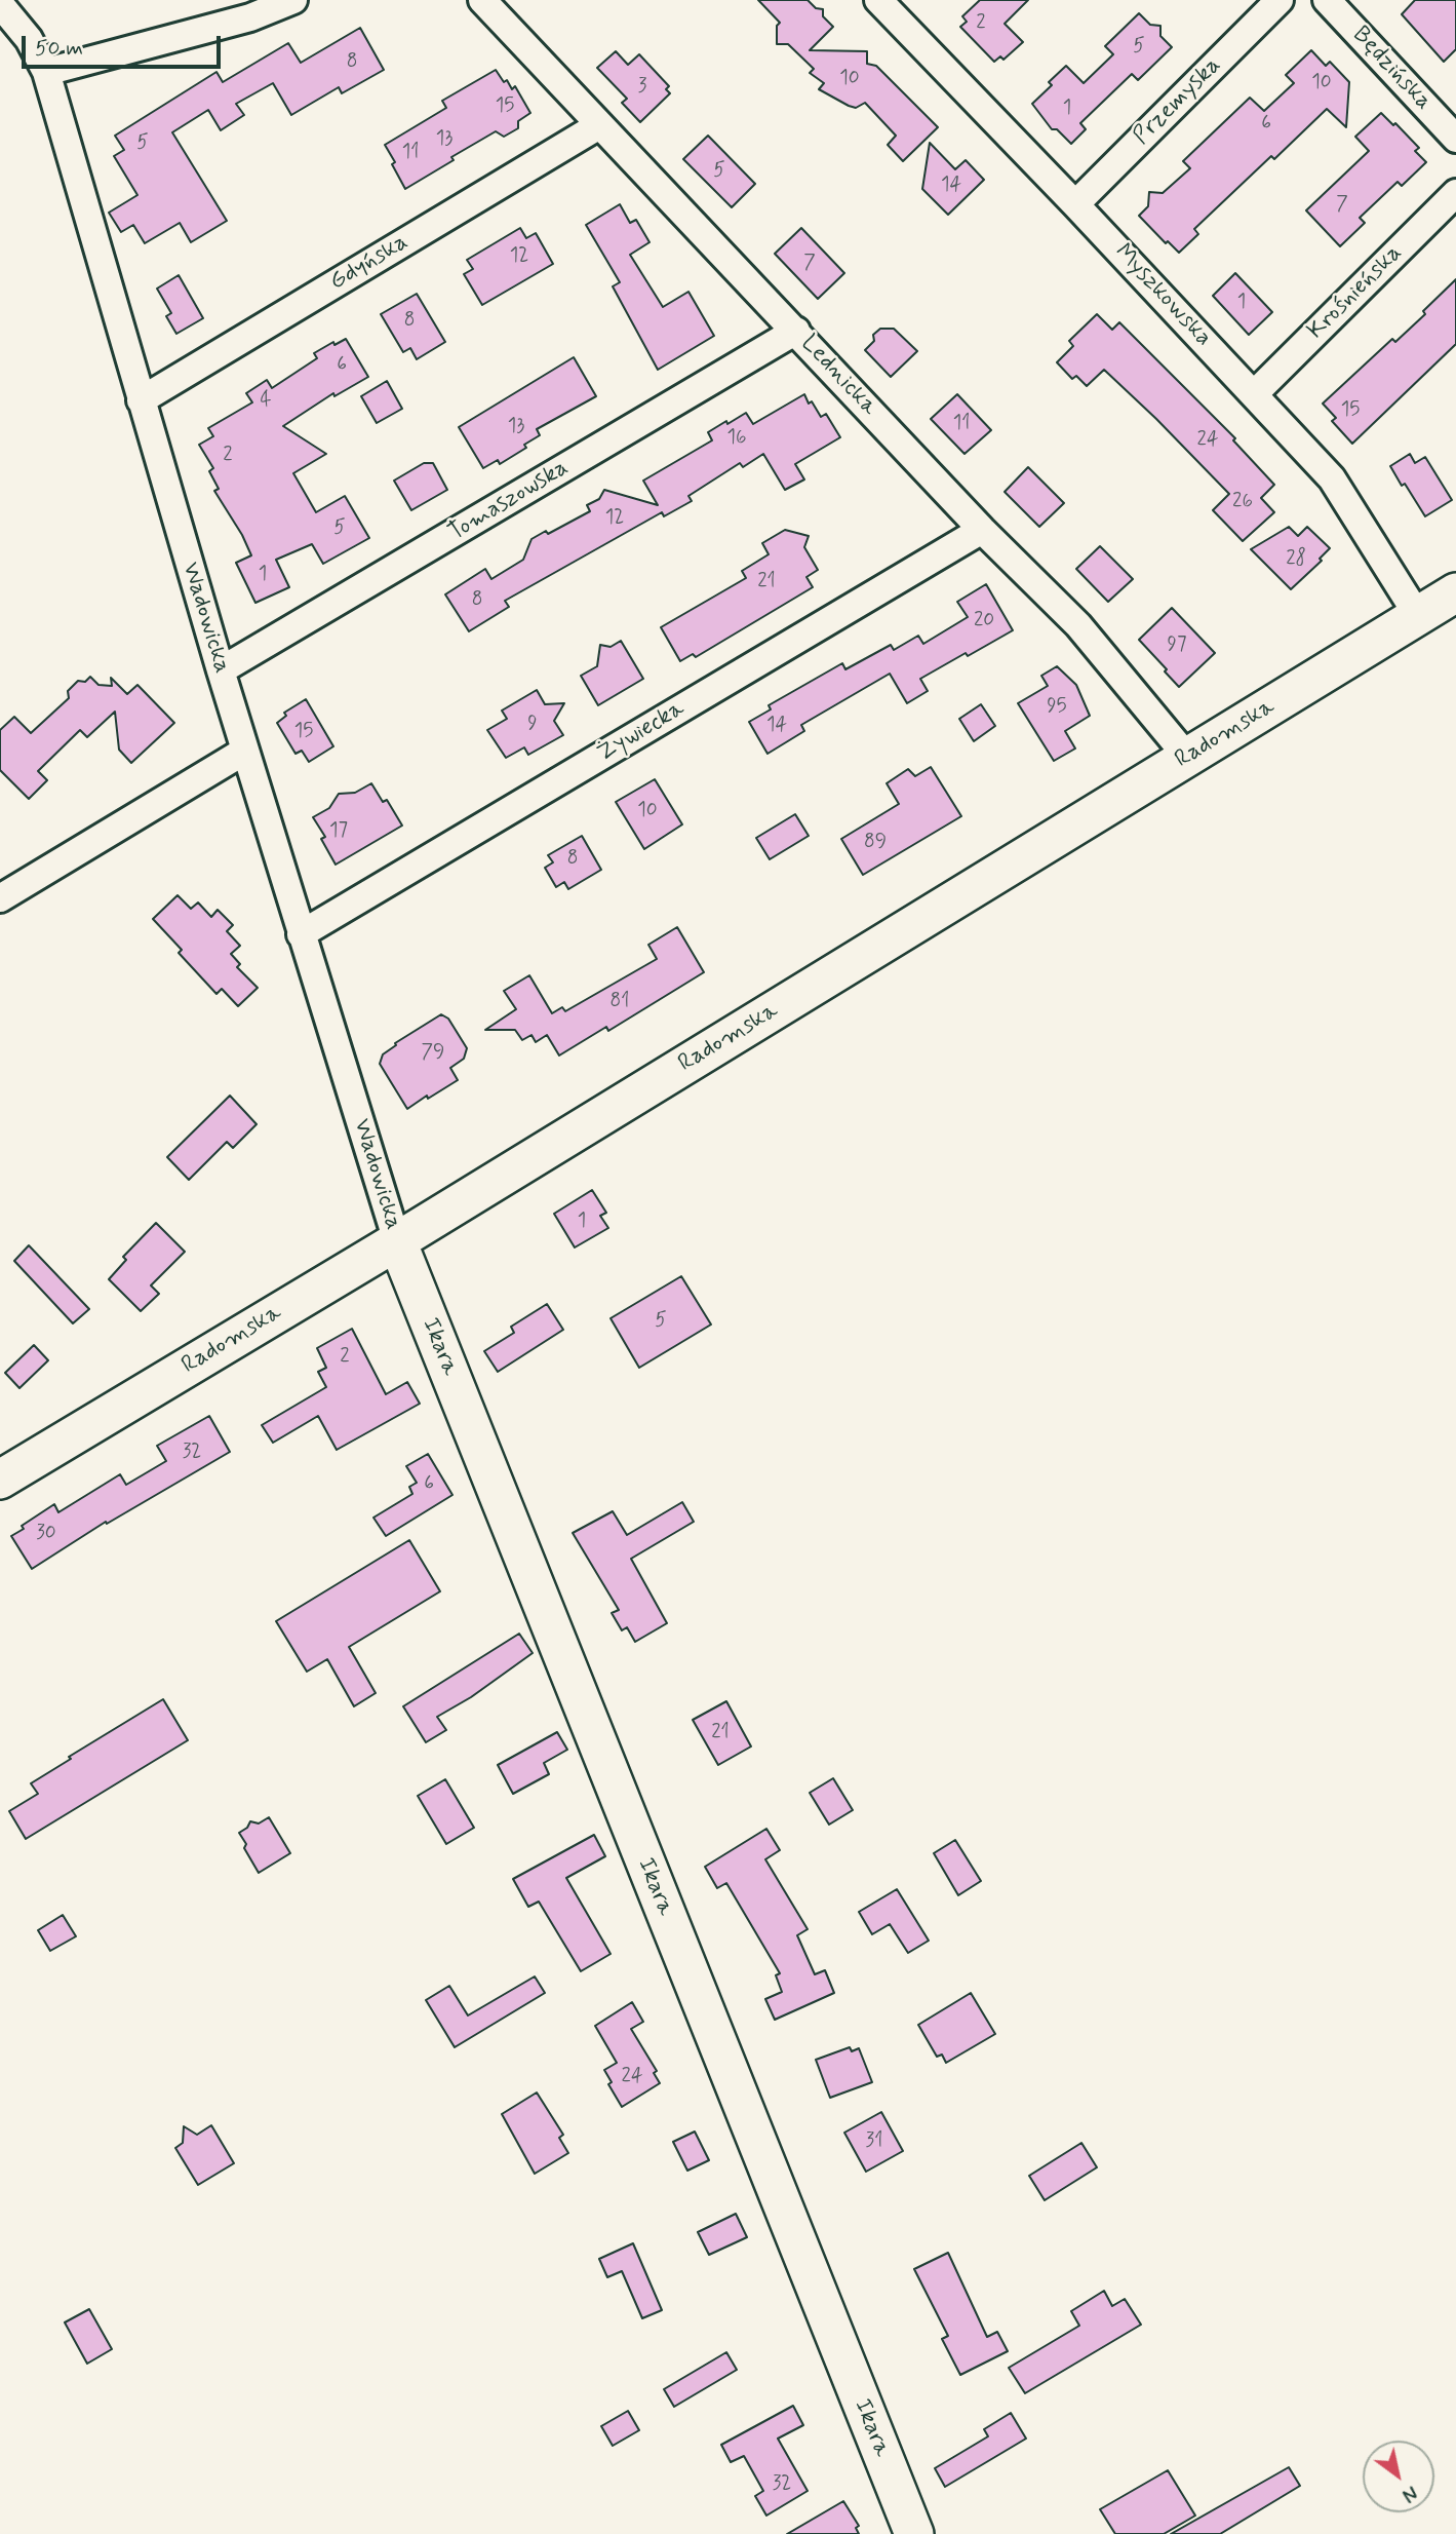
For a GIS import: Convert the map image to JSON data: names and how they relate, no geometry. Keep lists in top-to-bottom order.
{
  "streets": {
    "street": [
      "Będzińska",
      "Przemyska",
      "Gdyńska",
      "Krośnieńska",
      "Myszkowska",
      "Lednicka",
      "Tomaszowska",
      "Wadowicka",
      "Żywiecka",
      "Radomska",
      "Ikara"
    ]
  },
  "crossings": [
    ["Przemyska", "Myszkowska"],
    ["Gdyńska", "Lednicka"],
    ["Gdyńska", "Wadowicka"],
    ["Krośnieńska", "Myszkowska"],
    ["Myszkowska", "Radomska"],
    ["Lednicka", "Tomaszowska"],
    ["Lednicka", "Żywiecka"],
    ["Lednicka", "Radomska"],
    ["Tomaszowska", "Wadowicka"],
    ["Wadowicka", "Żywiecka"],
    ["Wadowicka", "Radomska"],
    ["Wadowicka", "Ikara"],
    ["Radomska", "Ikara"]
  ],
  "house_numbers": [
    "2",
    "5",
    "8",
    "10",
    "10",
    "3",
    "15",
    "1",
    "6",
    "13",
    "5",
    "11",
    "5",
    "14",
    "7",
    "12",
    "7",
    "1",
    "8",
    "6",
    "4",
    "15",
    "11",
    "13",
    "16",
    "24",
    "2",
    "26",
    "12",
    "5",
    "28",
    "1",
    "21",
    "8",
    "20",
    "97",
    "95",
    "9",
    "14",
    "15",
    "10",
    "17",
    "89",
    "8",
    "81",
    "79",
    "1",
    "5",
    "2",
    "32",
    "6",
    "30",
    "21",
    "24",
    "31",
    "32"
  ],
  "scale_bar": "50 m",
  "north": "bottom right"
}
